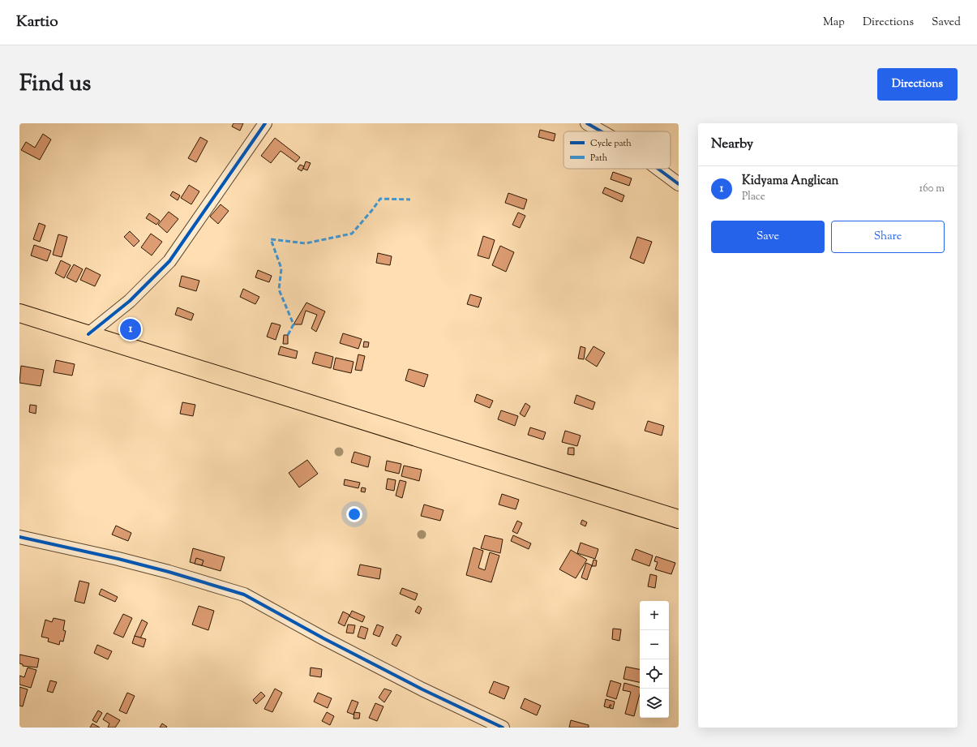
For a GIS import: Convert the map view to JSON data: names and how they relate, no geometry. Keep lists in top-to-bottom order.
{
  "legend": ["Cycle path", "Path"],
  "page": {
    "header": "Kartio",
    "nav": ["Map", "Directions", "Saved"],
    "title": "Find us",
    "buttons": [
      "Directions",
      ["Save", "Share"]
    ],
    "heading": "Nearby",
    "list": [
      {
        "mark": "1",
        "name": "Kidyama Anglican",
        "note": "Place",
        "value": "160 m"
      }
    ],
    "pins": "1",
    "map_buttons": ["+", "−"]
  }
}
